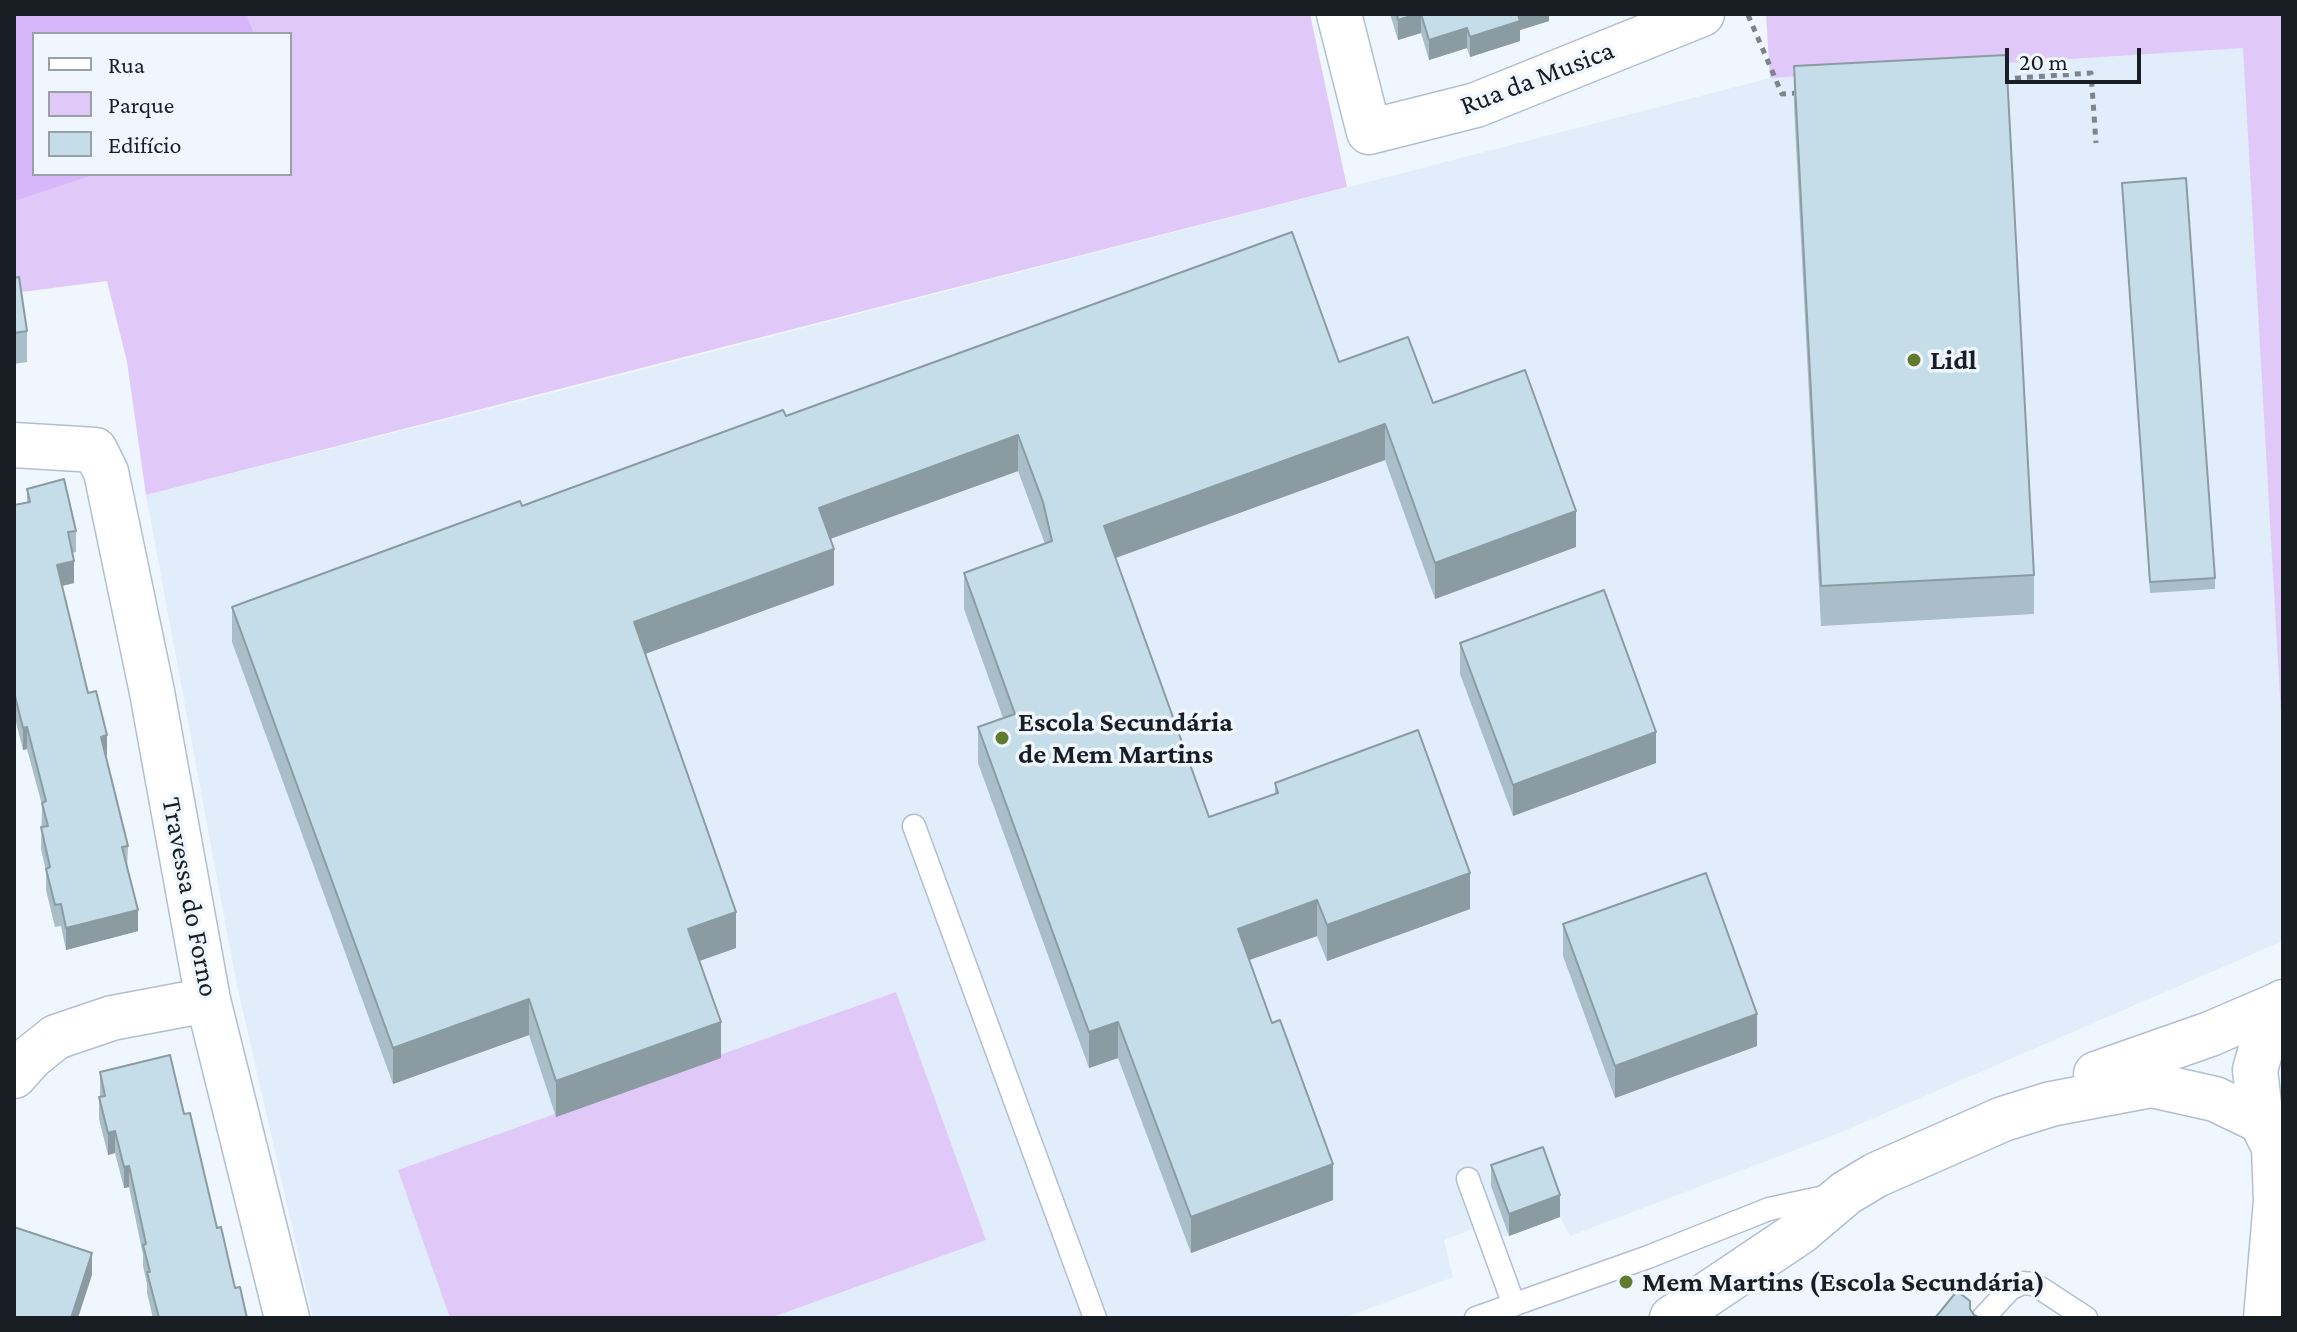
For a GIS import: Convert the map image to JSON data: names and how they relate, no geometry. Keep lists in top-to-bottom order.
{
  "streets": {
    "street": ["Rua da Musica", "Travessa do Forno"]
  },
  "places": ["Lidl", "Escola Secundária de Mem Martins", "Mem Martins (Escola Secundária)"],
  "legend": ["Rua", "Parque", "Edifício"],
  "scale_bar": "20 m"
}
